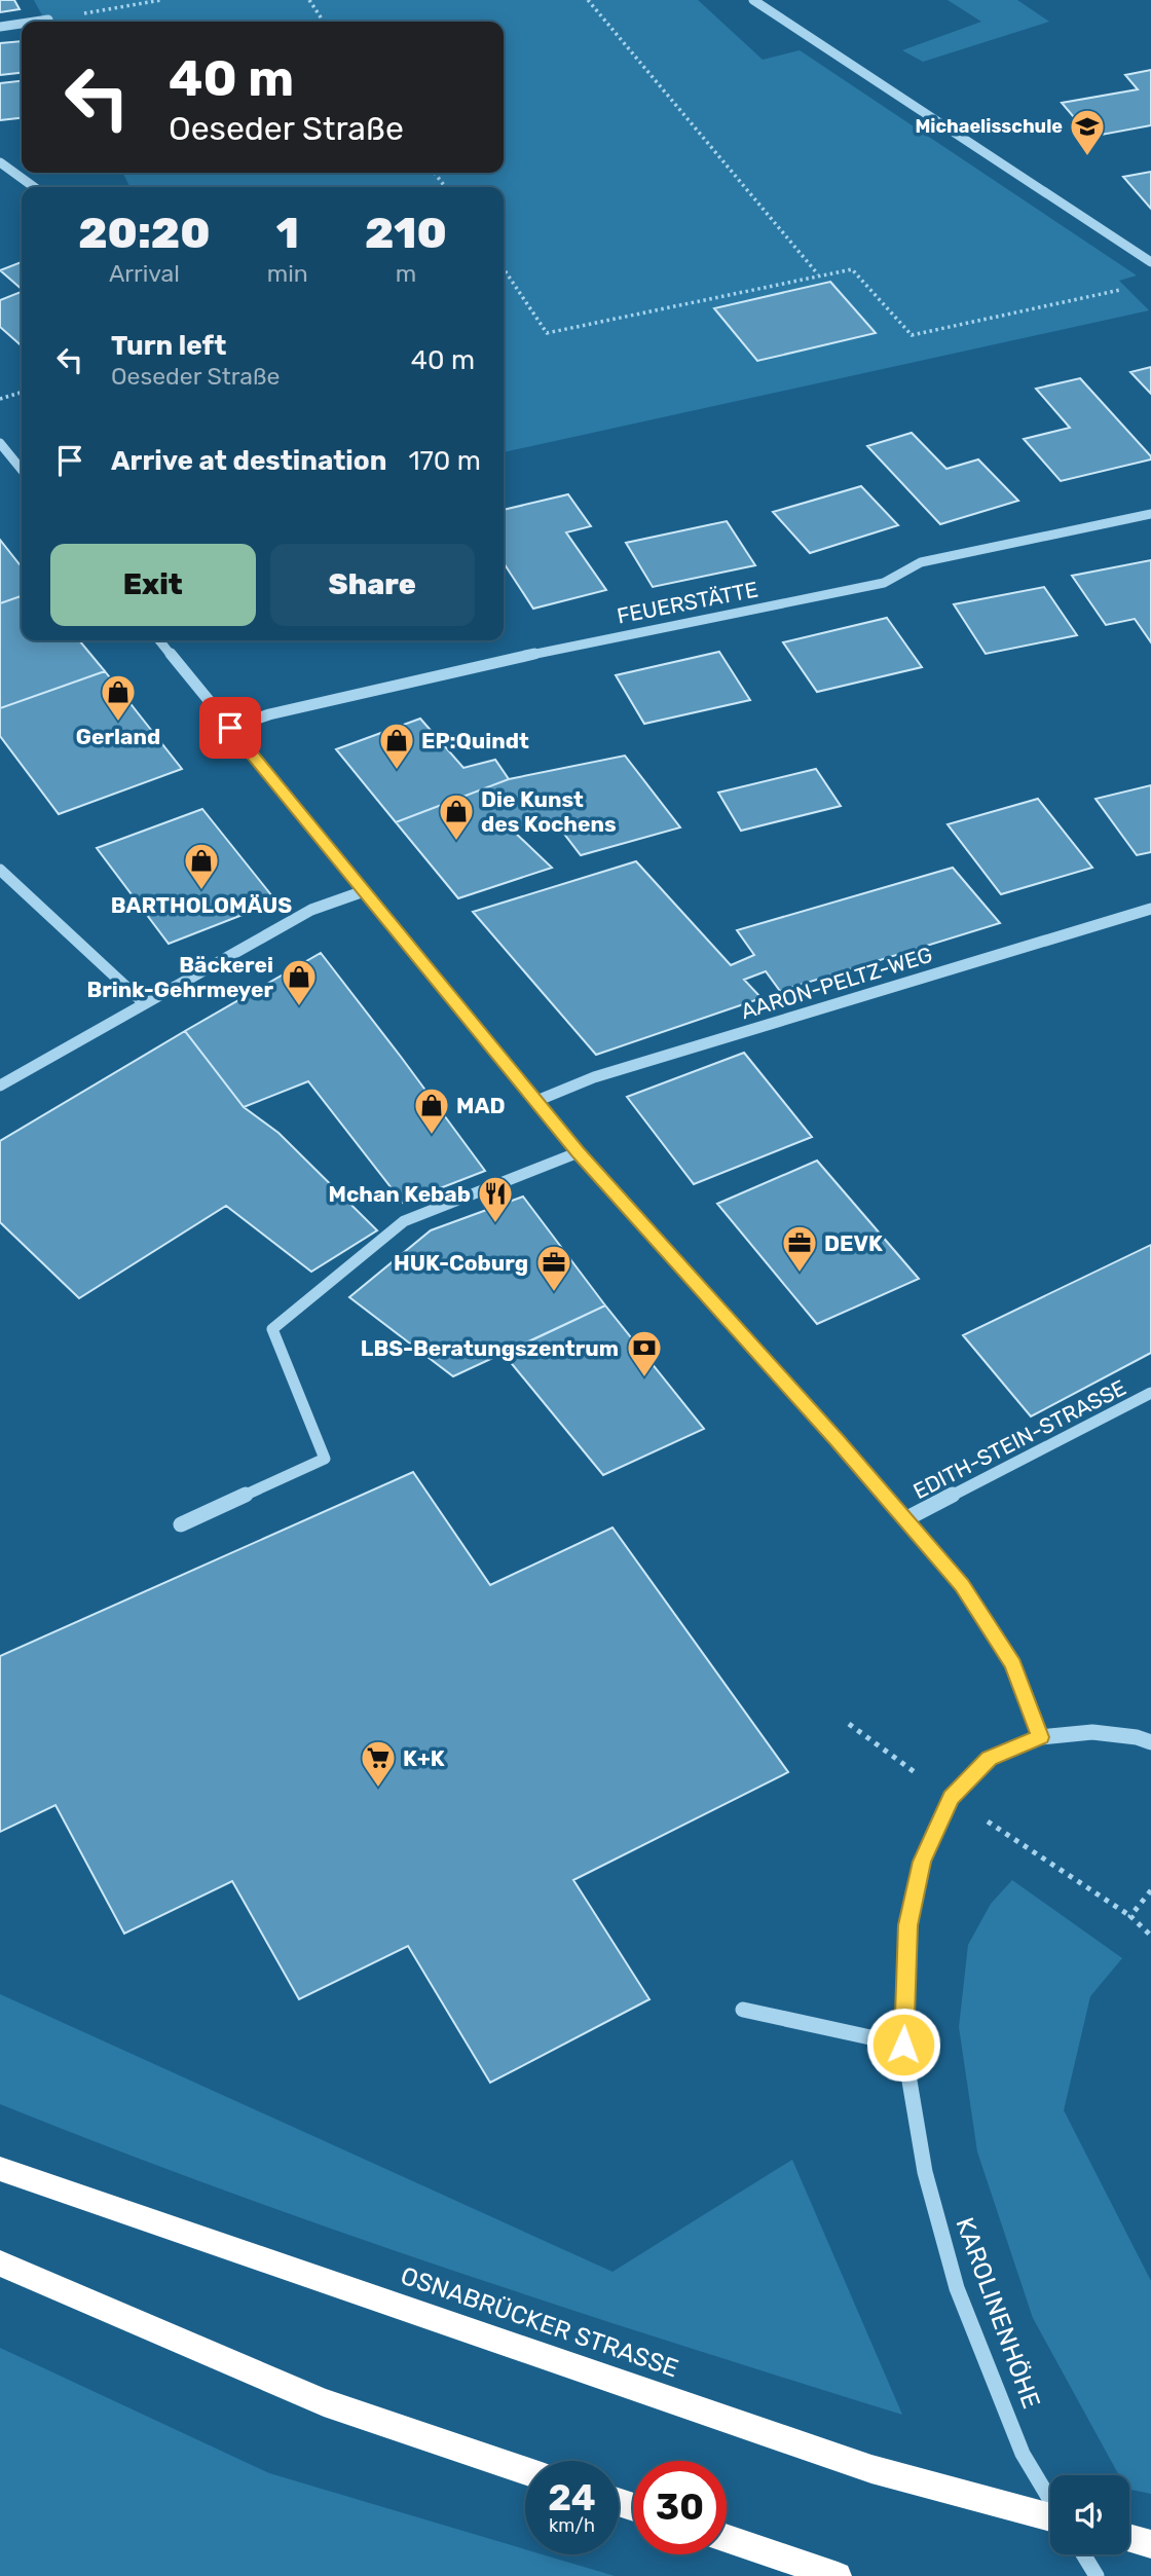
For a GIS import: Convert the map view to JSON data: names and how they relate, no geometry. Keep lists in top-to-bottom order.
{
  "streets": {
    "highway": ["OSNABRÜCKER STRASSE"],
    "street": [
      "FEUERSTÄTTE",
      "AARON-PELTZ-WEG",
      "EDITH-STEIN-STRASSE",
      "KAROLINENHÖHE"
    ]
  },
  "places": {
    "school or university": ["Michaelisschule"],
    "shop": [
      "Gerland",
      "EP:Quindt",
      "Die Kunst des Kochens",
      "BARTHOLOMÄUS",
      "Bäckerei Brink-Gehrmeyer",
      "MAD"
    ],
    "restaurant": ["Mchan Kebab"],
    "office": ["DEVK", "HUK-Coburg"],
    "bank": ["LBS-Beratungszentrum"],
    "supermarket": ["K+K"]
  },
  "page": {
    "turn": ["40 m", "Oeseder Straße"],
    "eta": [
      "20:20",
      "Arrival",
      "1",
      "min",
      "210",
      "m"
    ],
    "list": [
      {
        "name": "Turn left",
        "note": "Oeseder Straße",
        "value": "40 m"
      },
      {
        "name": "Arrive at destination",
        "value": "170 m"
      }
    ],
    "buttons": ["Exit", "Share"],
    "speed": "24 km/h",
    "limit": "30"
  }
}
